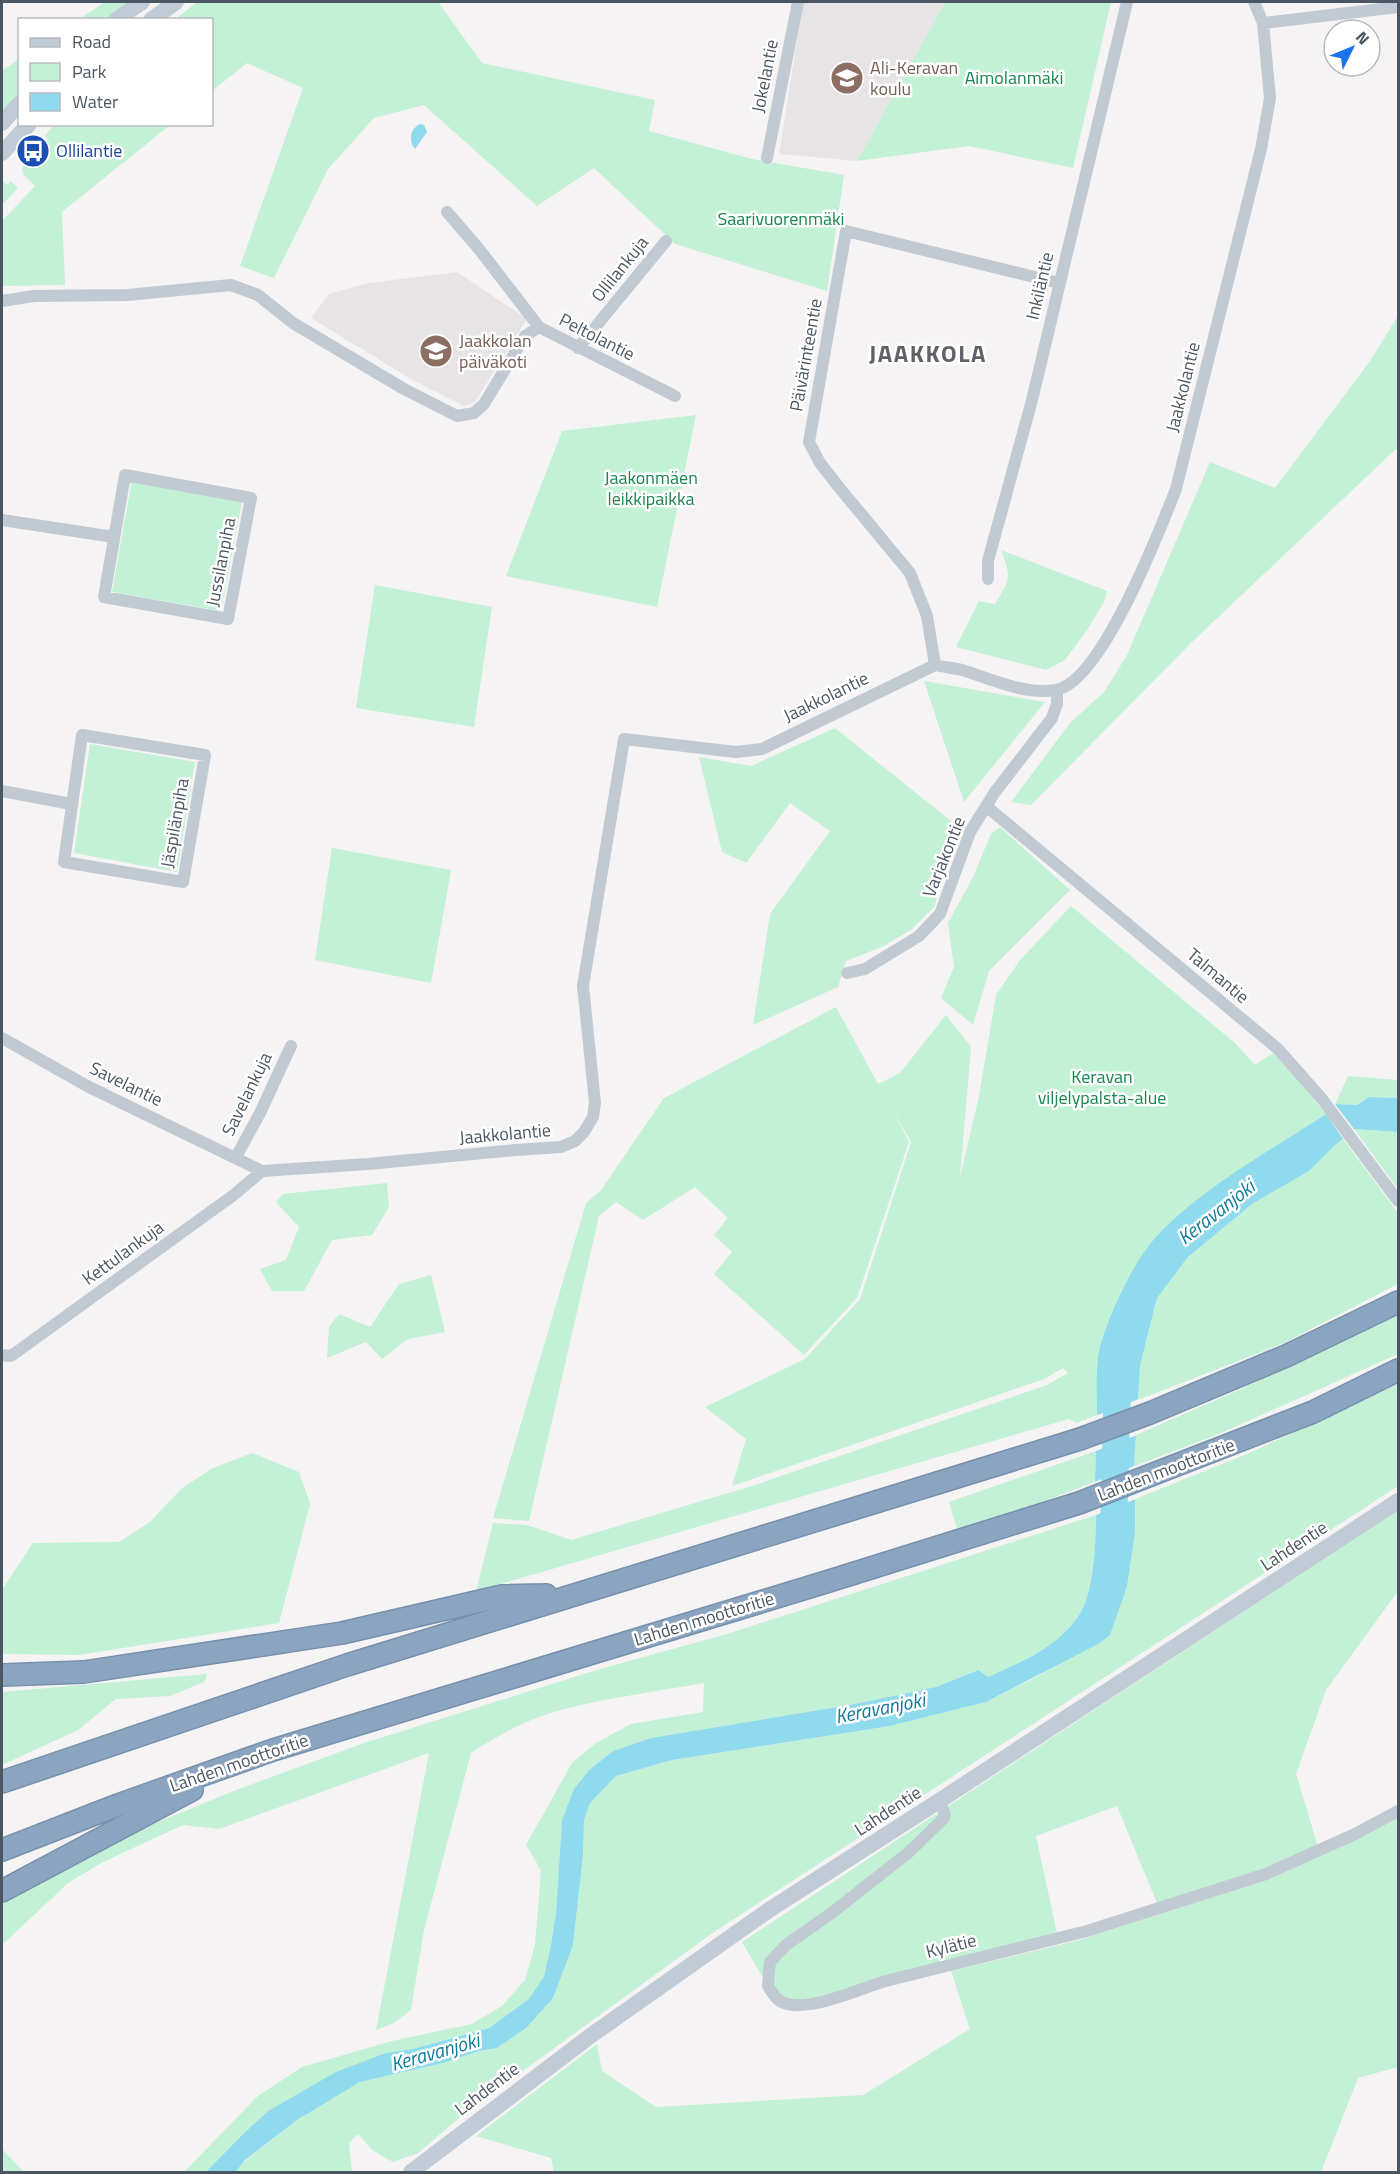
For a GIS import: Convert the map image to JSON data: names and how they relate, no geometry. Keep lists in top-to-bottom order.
{
  "streets": {
    "highway": ["Lahden moottoritie"],
    "main road": ["Lahdentie"],
    "street": [
      "Jokelantie",
      "Ollilankuja",
      "Inkiläntie",
      "Peltolantie",
      "Päivärinteentie",
      "Jaakkolantie",
      "Jussilanpiha",
      "Jäspilänpiha",
      "Varjakontie",
      "Talmantie",
      "Savelantie",
      "Savelankuja",
      "Kettulankuja",
      "Kylätie"
    ]
  },
  "crossings": [
    ["Ollilankuja", "Peltolantie"],
    ["Inkiläntie", "Päivärinteentie"],
    ["Päivärinteentie", "Jaakkolantie"],
    ["Jaakkolantie", "Varjakontie"],
    ["Jaakkolantie", "Kettulankuja"],
    ["Varjakontie", "Talmantie"],
    ["Savelantie", "Savelankuja"],
    ["Lahdentie", "Kylätie"]
  ],
  "districts": ["JAAKKOLA"],
  "water": ["Keravanjoki"],
  "parks": [
    "Aimolanmäki",
    "Saarivuorenmäki",
    "Jaakonmäen leikkipaikka",
    "Keravan viljelypalsta-alue"
  ],
  "places": {
    "school or university": ["Ali-Keravan koulu", "Jaakkolan päiväkoti"],
    "bus stop": ["Ollilantie"]
  },
  "legend": ["Road", "Park", "Water"],
  "north": "top right"
}
